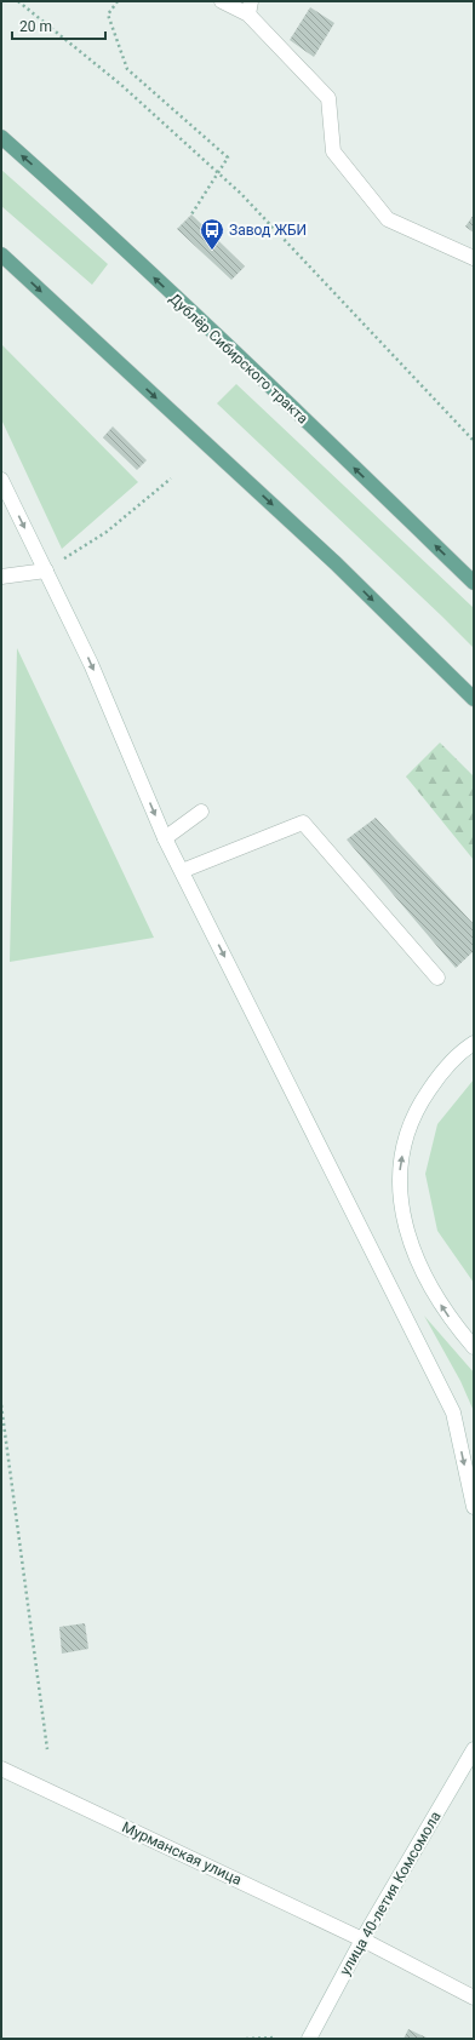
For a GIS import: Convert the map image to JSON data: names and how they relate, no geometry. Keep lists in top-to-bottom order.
{
  "streets": {
    "main road": ["Дублёр Сибирского тракта", "Мурманская улица", "улица 40-летия Комсомола"]
  },
  "crossings": [
    ["Мурманская улица", "улица 40-летия Комсомола"]
  ],
  "places": {
    "bus stop": ["Завод ЖБИ"]
  },
  "scale_bar": "20 m"
}
